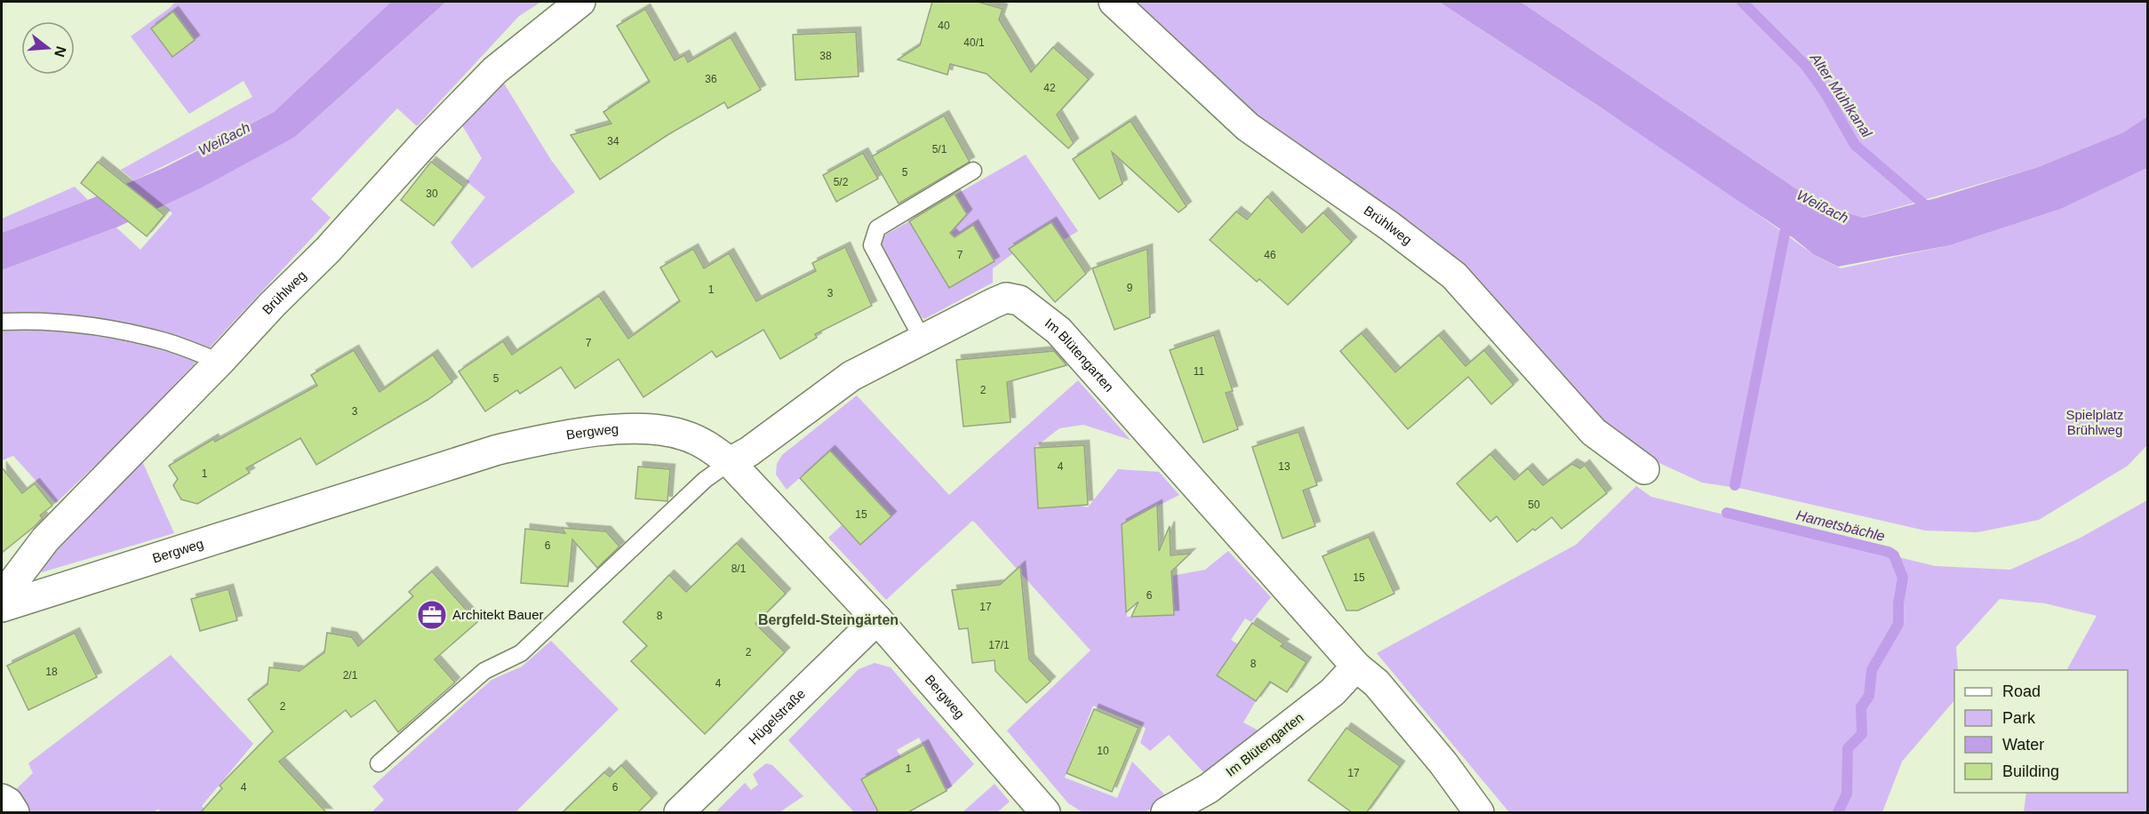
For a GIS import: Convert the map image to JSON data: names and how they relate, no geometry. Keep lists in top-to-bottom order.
{
  "streets": {
    "street": [
      "Brühlweg",
      "Im Blütengarten",
      "Bergweg",
      "Hügelstraße"
    ]
  },
  "crossings": [
    ["Im Blütengarten", "Bergweg"],
    ["Bergweg", "Hügelstraße"]
  ],
  "districts": ["Bergfeld-Steingärten"],
  "water": ["Alter Mühlkanal", "Weißach", "Hametsbächle"],
  "parks": ["Spielplatz Brühlweg"],
  "places": {
    "office": ["Architekt Bauer"]
  },
  "house_numbers": [
    "40",
    "40/1",
    "38",
    "36",
    "42",
    "34",
    "5/1",
    "5",
    "5/2",
    "30",
    "7",
    "46",
    "9",
    "1",
    "3",
    "7",
    "11",
    "5",
    "2",
    "3",
    "4",
    "13",
    "1",
    "50",
    "15",
    "6",
    "8/1",
    "15",
    "6",
    "17",
    "8",
    "17/1",
    "2",
    "8",
    "18",
    "2/1",
    "4",
    "2",
    "10",
    "1",
    "17",
    "4",
    "6"
  ],
  "legend": [
    "Road",
    "Park",
    "Water",
    "Building"
  ],
  "north": "right"
}
